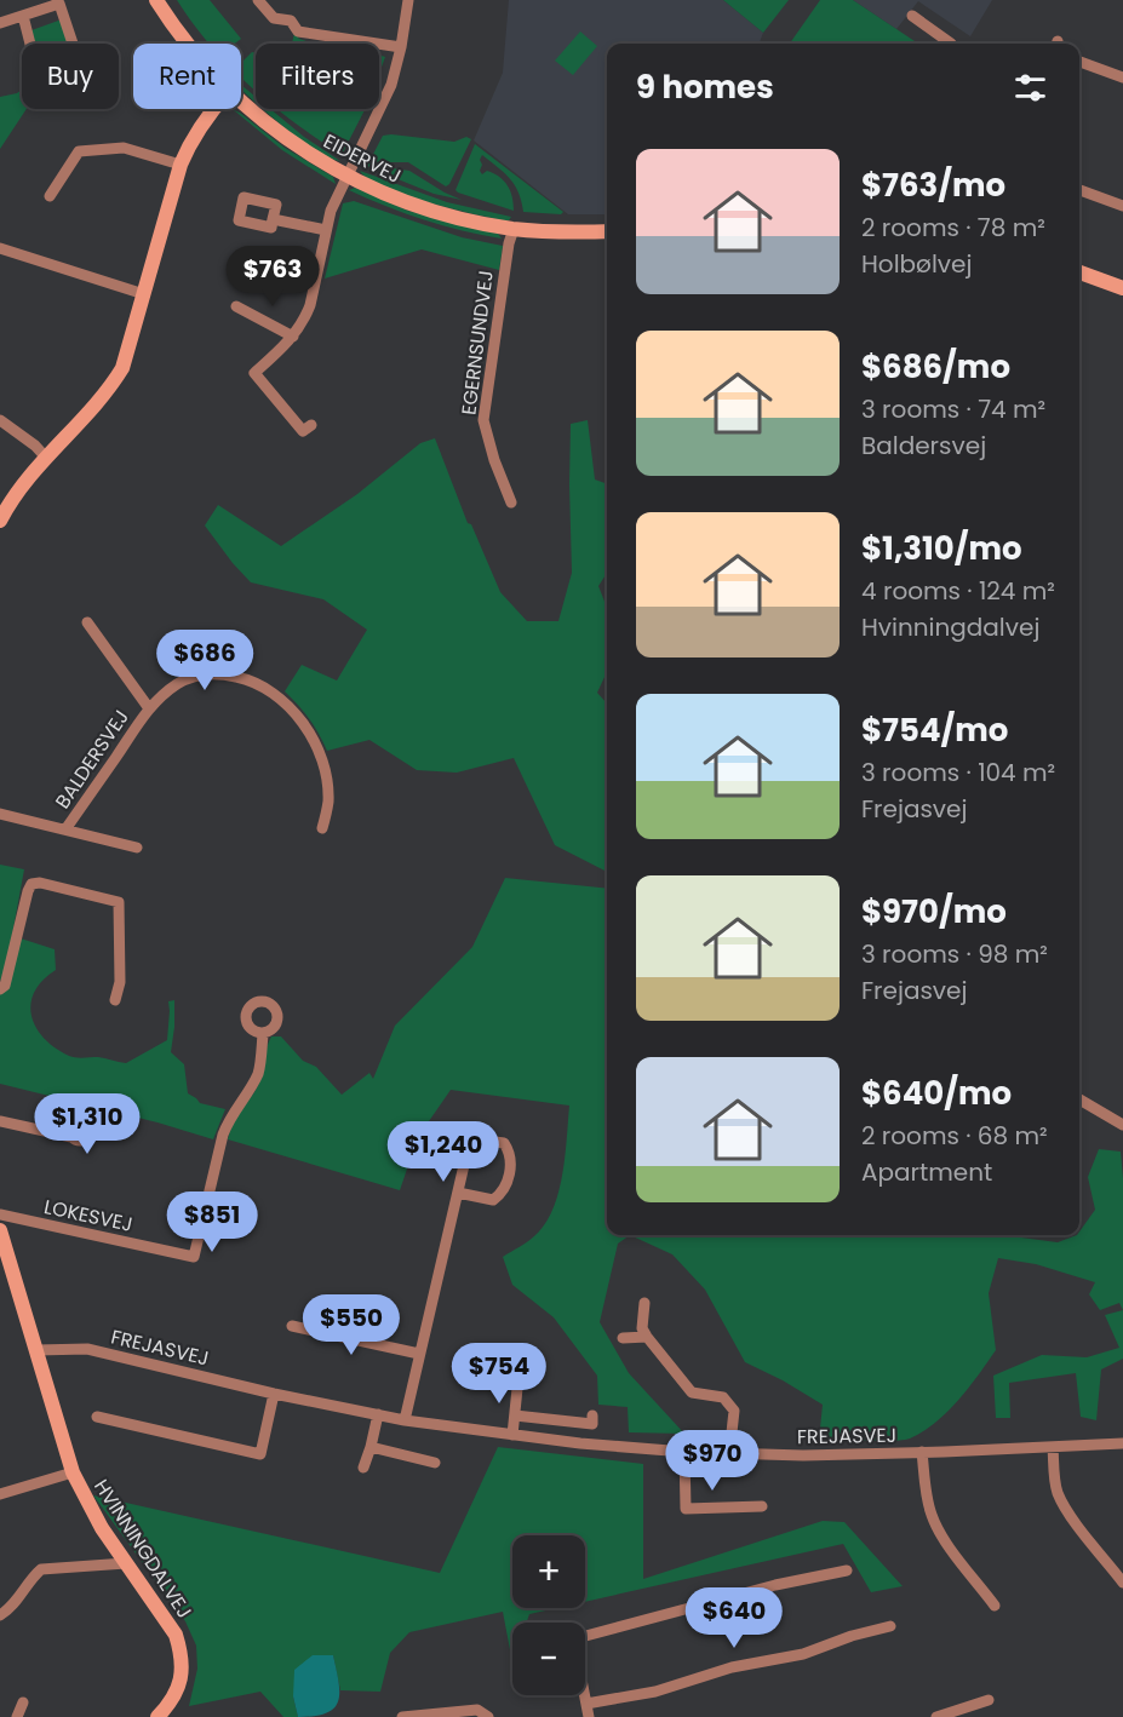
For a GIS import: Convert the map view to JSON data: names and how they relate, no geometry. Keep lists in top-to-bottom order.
{
  "streets": {
    "street": [
      "EIDERVEJ",
      "EGERNSUNDVEJ",
      "BALDERSVEJ",
      "LOKESVEJ",
      "FREJASVEJ",
      "HVINNINGDALVEJ"
    ]
  },
  "crossings": [
    ["EIDERVEJ", "EGERNSUNDVEJ"],
    ["FREJASVEJ", "HVINNINGDALVEJ"]
  ],
  "page": {
    "chip": ["Buy", "Rent", "Filters"],
    "heading": "9 homes",
    "list": [
      {
        "name": "$763/mo",
        "note": "2 rooms · 78 m² · Holbølvej"
      },
      {
        "name": "$686/mo",
        "note": "3 rooms · 74 m² · Baldersvej"
      },
      {
        "name": "$1,310/mo",
        "note": "4 rooms · 124 m² · Hvinningdalvej"
      },
      {
        "name": "$754/mo",
        "note": "3 rooms · 104 m² · Frejasvej"
      },
      {
        "name": "$970/mo",
        "note": "3 rooms · 98 m² · Frejasvej"
      },
      {
        "name": "$640/mo",
        "note": "2 rooms · 68 m² · Apartment"
      }
    ],
    "price": [
      "$763",
      "$686",
      "$1,310",
      "$1,240",
      "$851",
      "$550",
      "$754",
      "$970",
      "$640"
    ],
    "map_buttons": ["+", "−"]
  }
}
